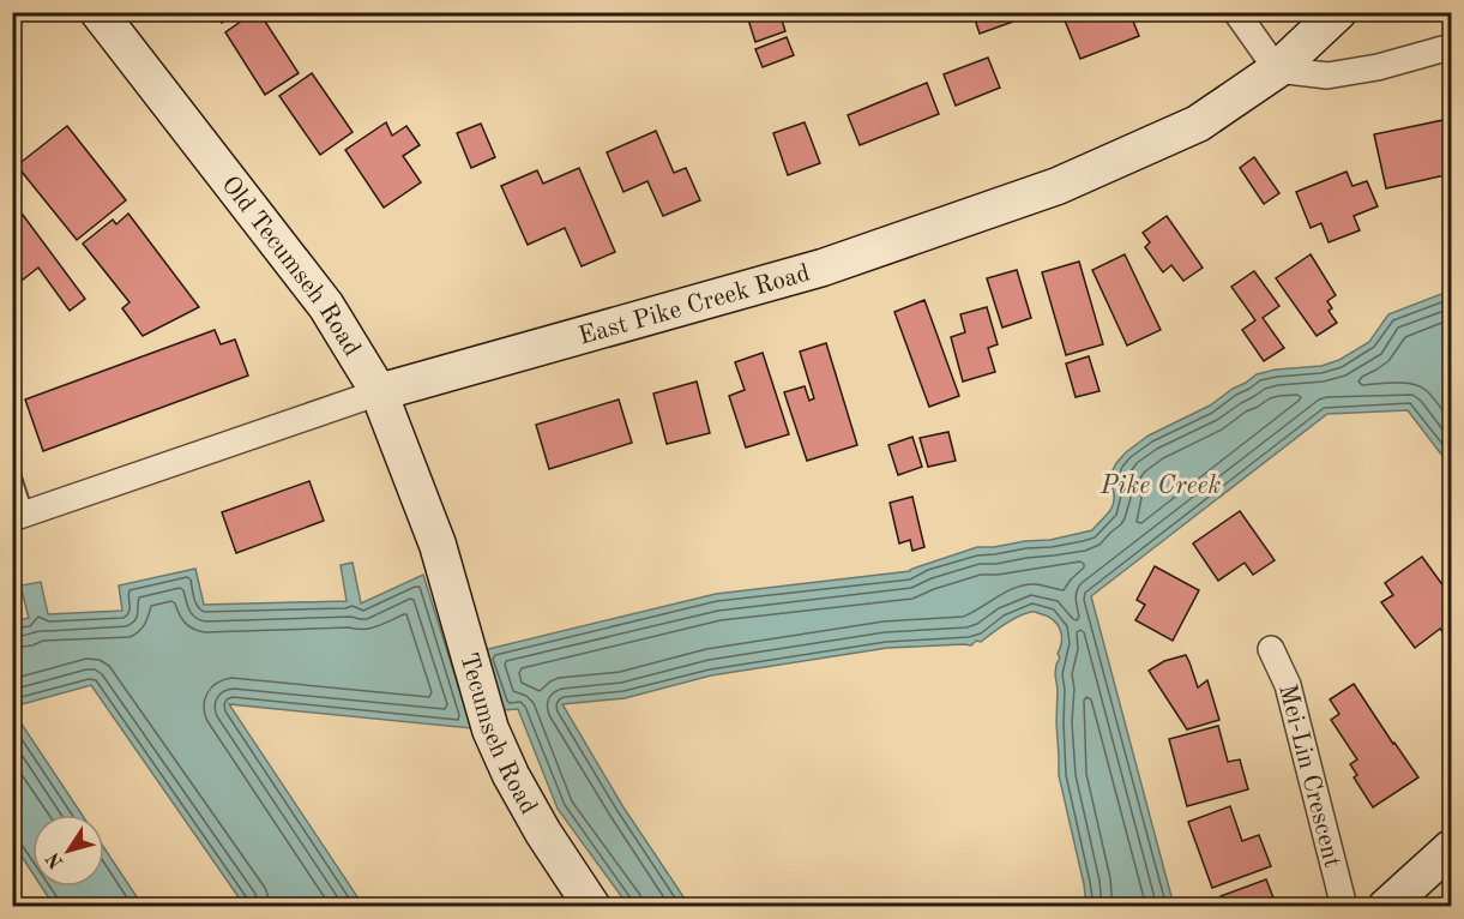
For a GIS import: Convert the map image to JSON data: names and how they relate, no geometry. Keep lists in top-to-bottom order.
{
  "streets": {
    "main road": ["Old Tecumseh Road", "East Pike Creek Road", "Tecumseh Road"],
    "street": ["Mei-Lin Crescent"]
  },
  "crossings": [
    ["Old Tecumseh Road", "East Pike Creek Road"],
    ["Old Tecumseh Road", "Tecumseh Road"]
  ],
  "water": ["Pike Creek"],
  "north": "bottom left"
}
